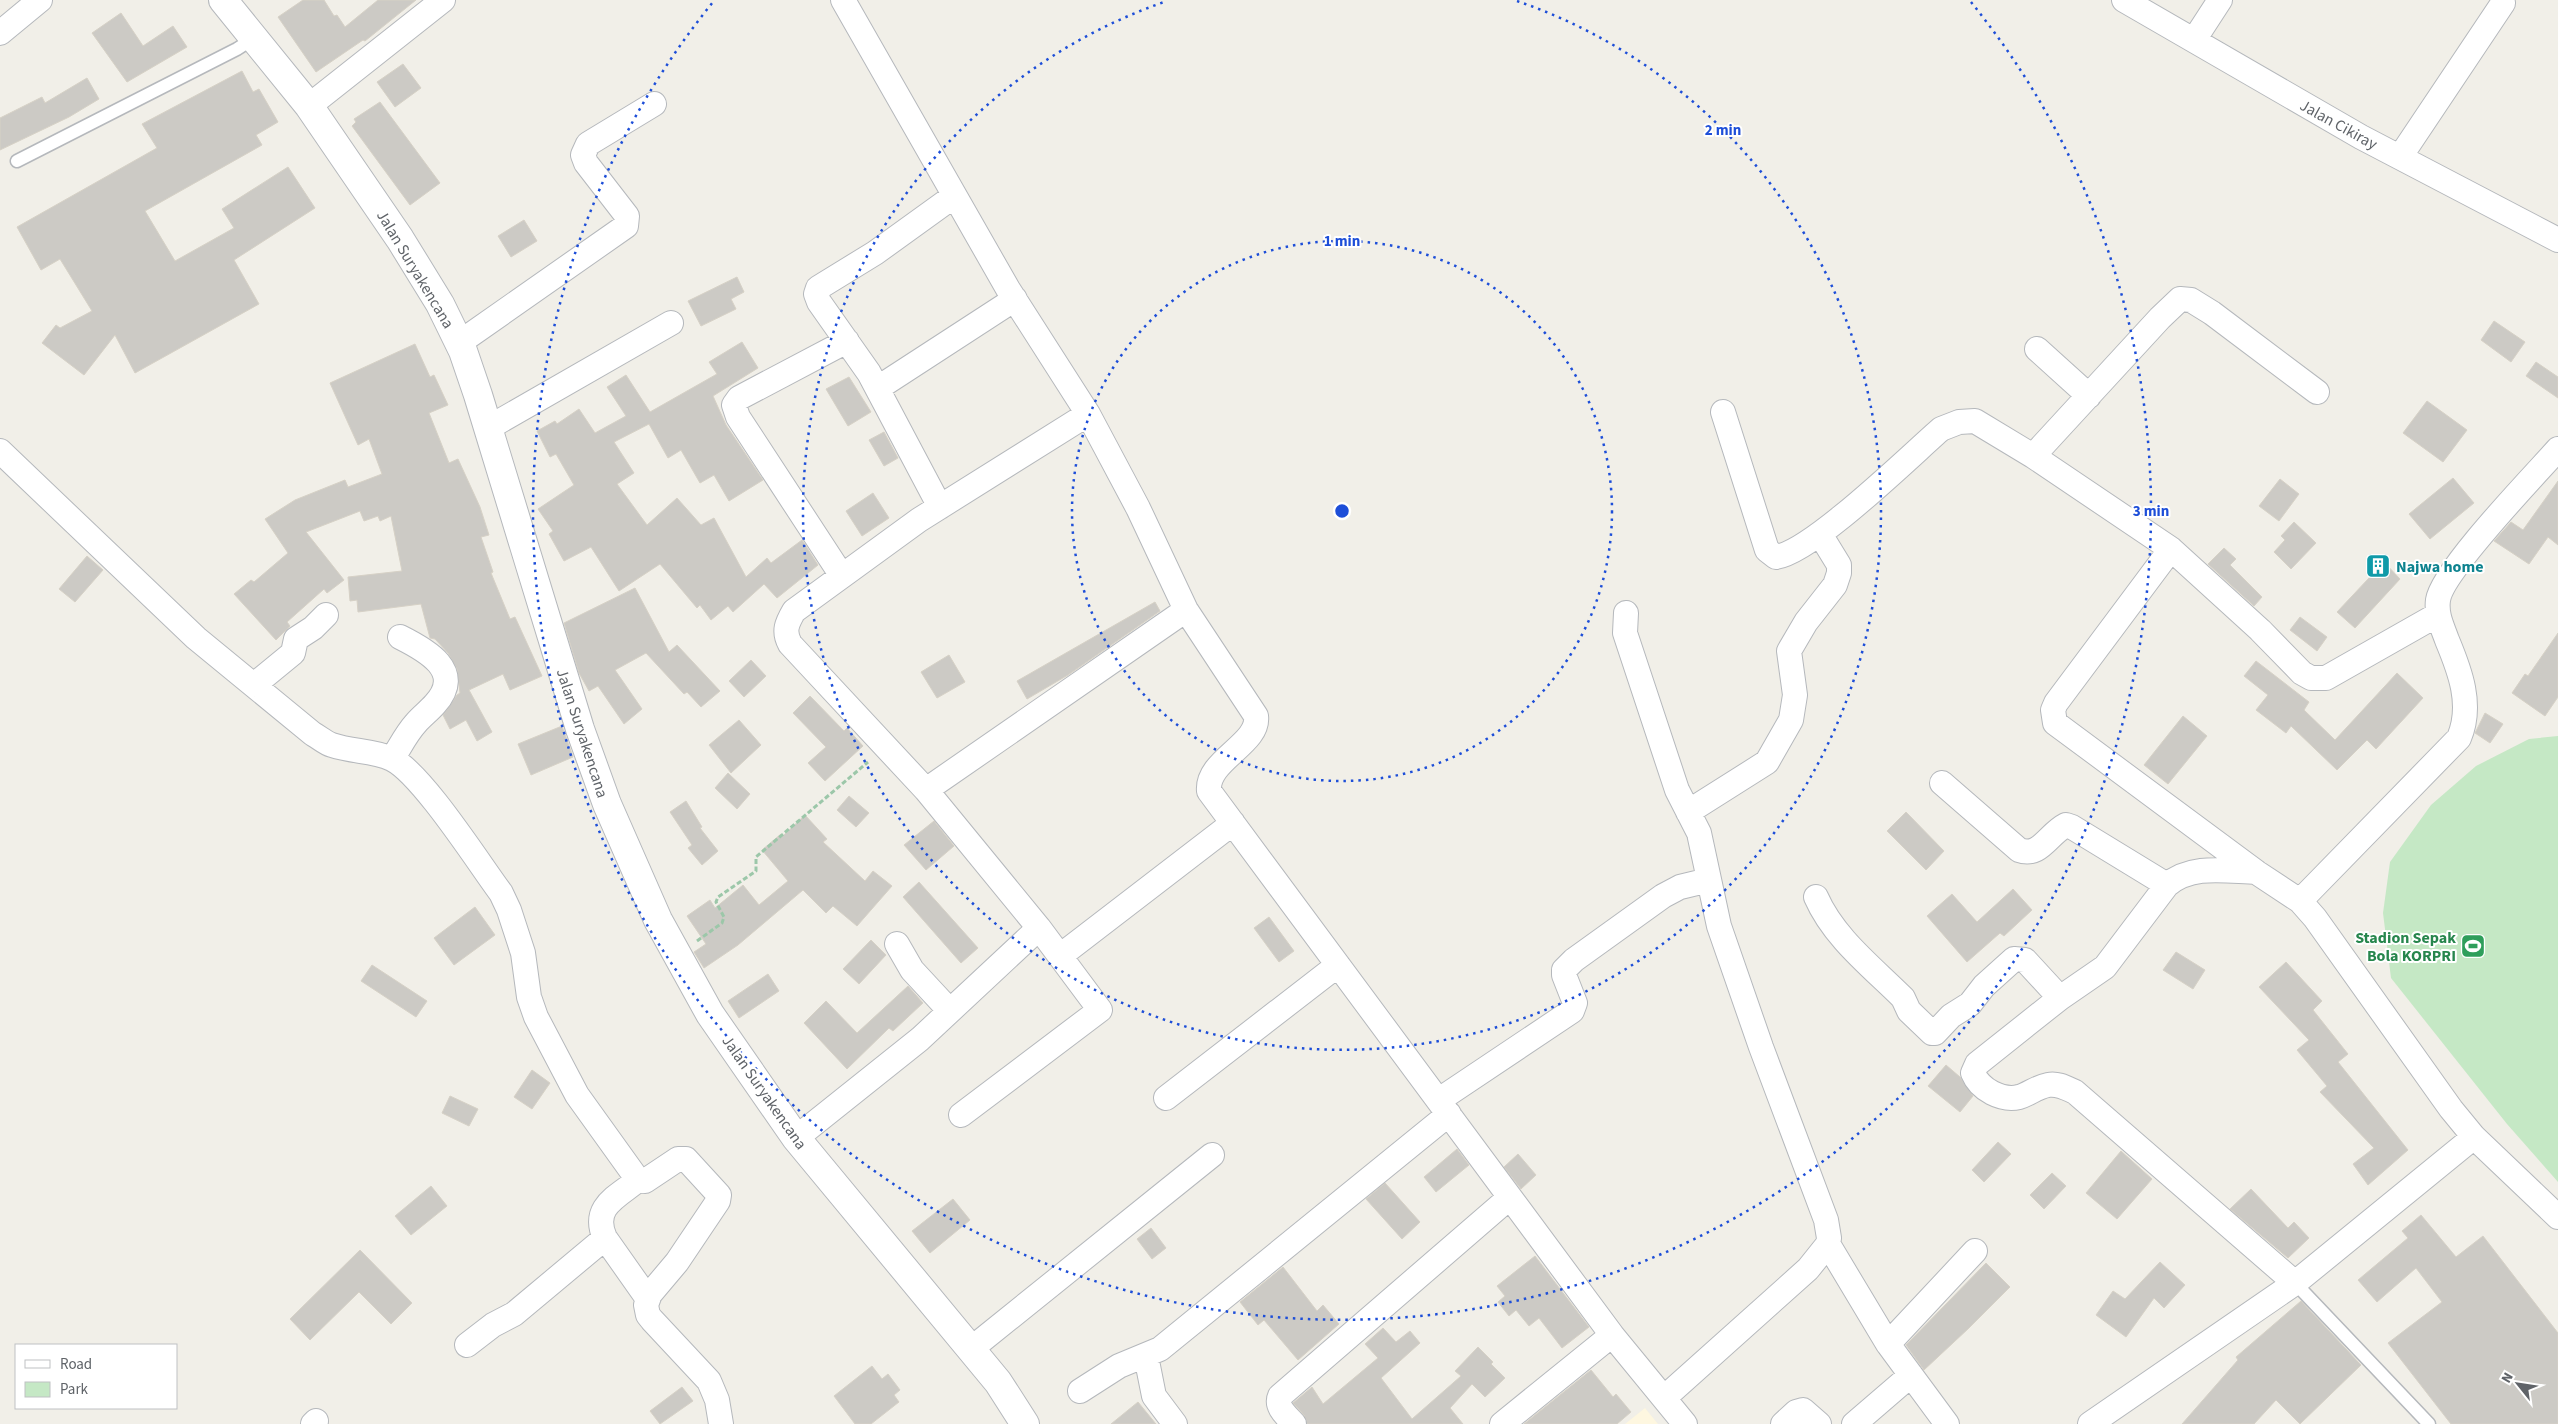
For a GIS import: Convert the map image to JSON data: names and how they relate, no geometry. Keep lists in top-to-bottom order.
{
  "streets": {
    "street": ["Jalan Cikiray", "Jalan Suryakencana"]
  },
  "places": {
    "building": ["Najwa home"],
    "sports": ["Stadion Sepak Bola KORPRI"]
  },
  "legend": ["Road", "Park"],
  "north": "top left",
  "rings": ["2 min", "1 min", "3 min"]
}
